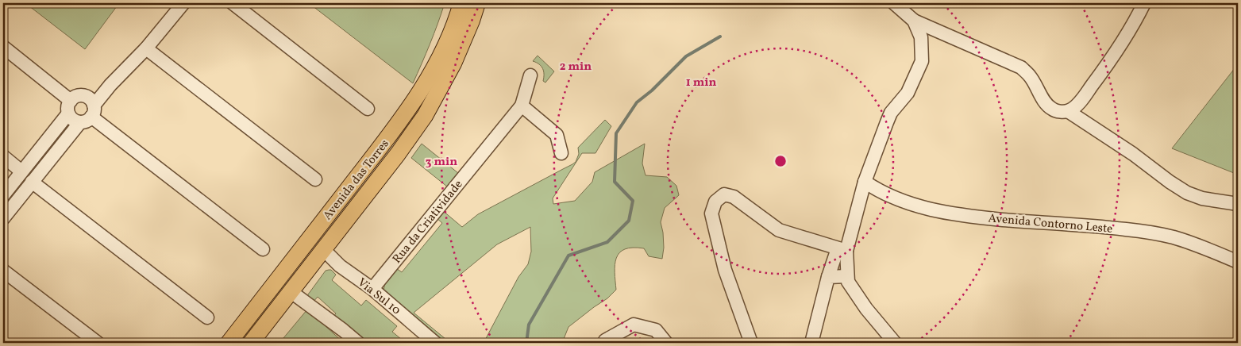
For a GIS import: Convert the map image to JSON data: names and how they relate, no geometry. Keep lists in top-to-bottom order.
{
  "streets": {
    "main road": ["Avenida das Torres"],
    "street": ["Rua da Criatividade", "Avenida Contorno Leste", "Via Sul 10"]
  },
  "crossings": [
    ["Avenida das Torres", "Via Sul 10"],
    ["Rua da Criatividade", "Via Sul 10"]
  ],
  "rings": ["2 min", "1 min", "3 min"]
}
